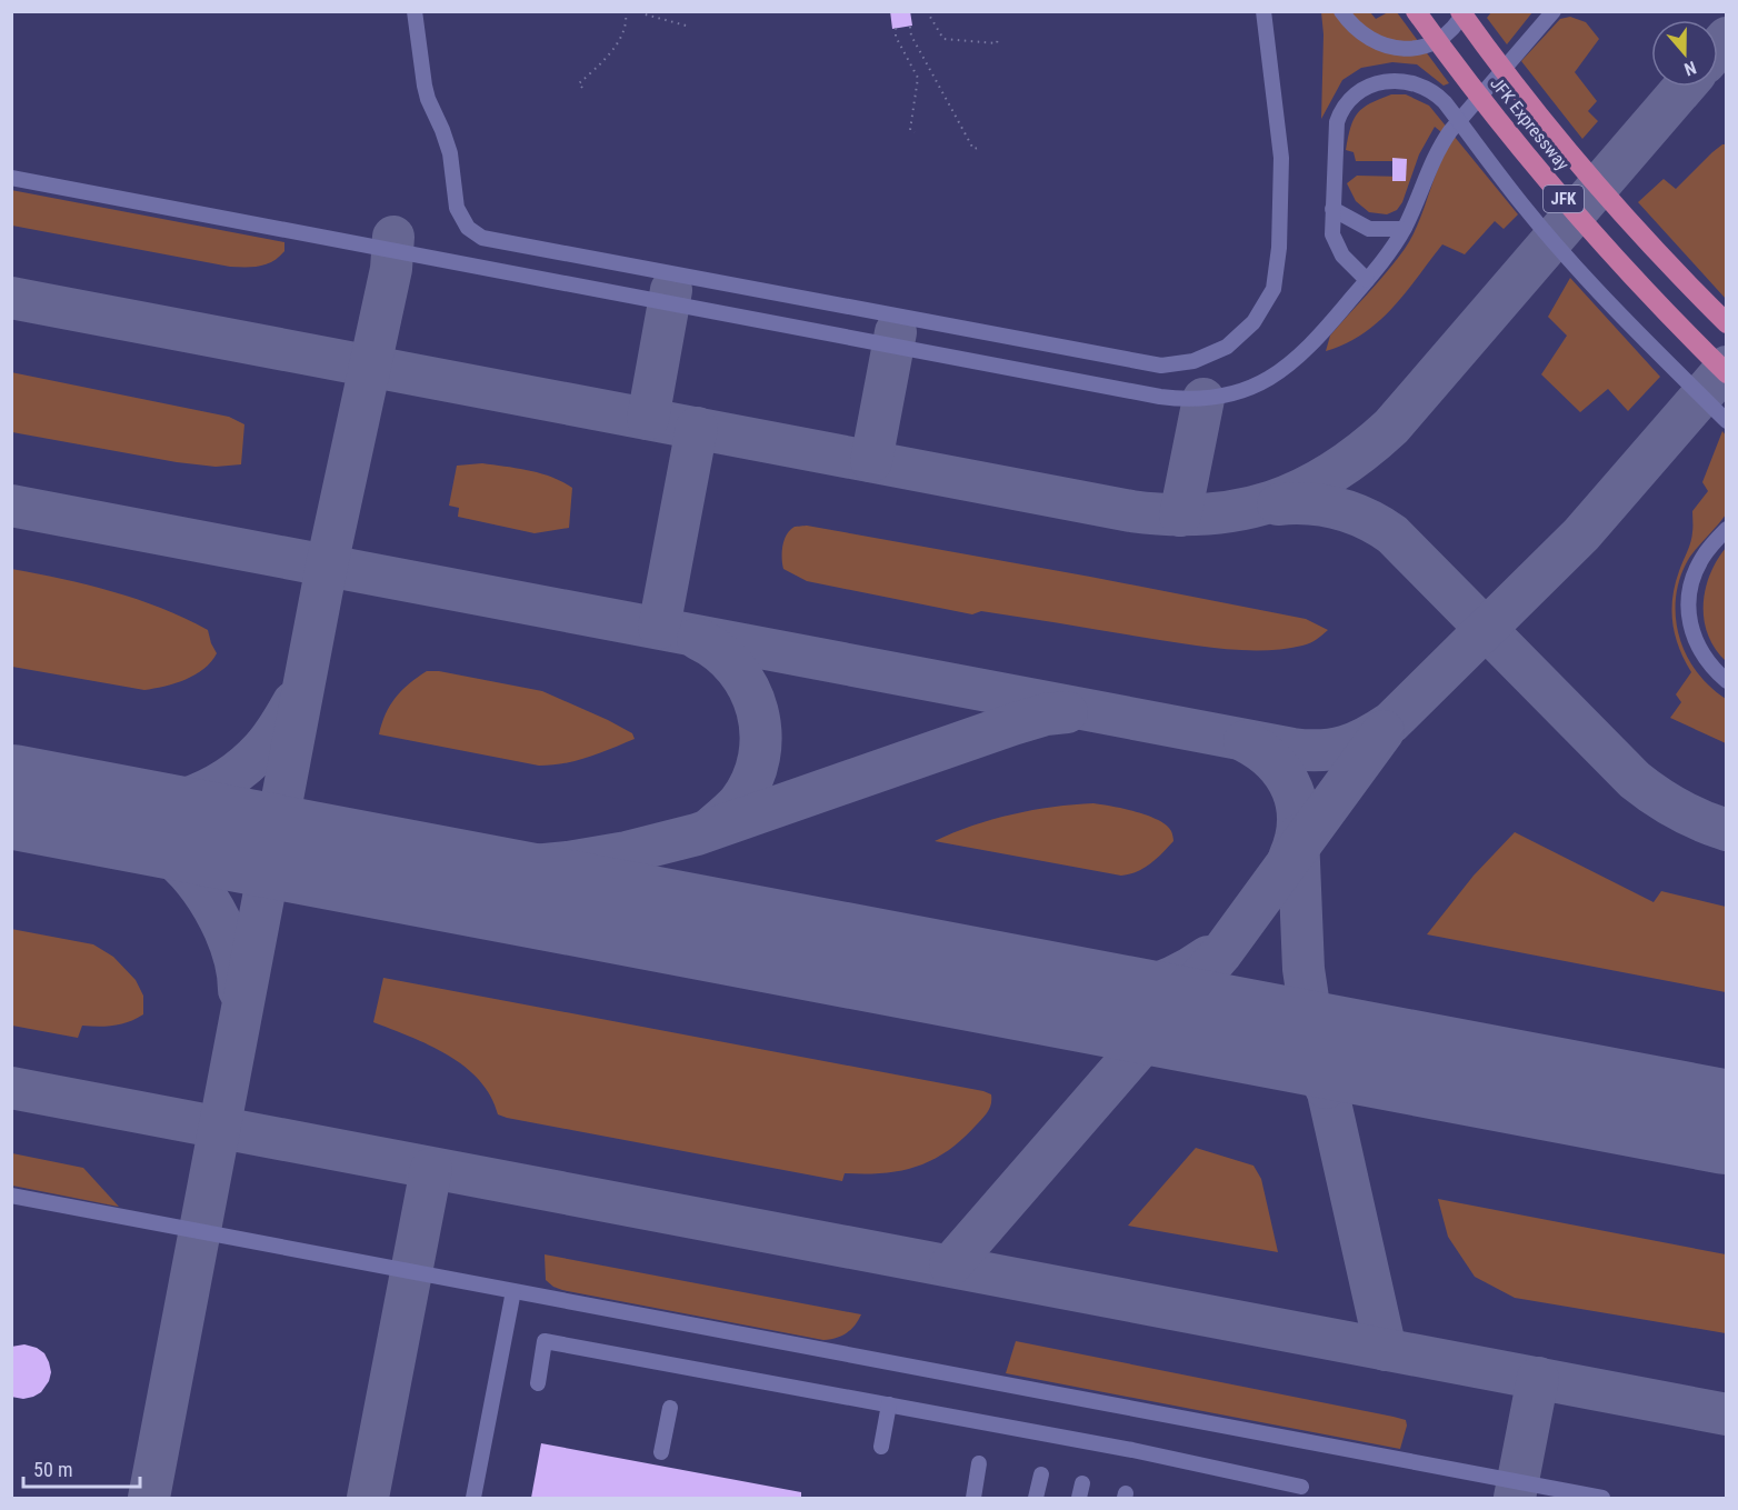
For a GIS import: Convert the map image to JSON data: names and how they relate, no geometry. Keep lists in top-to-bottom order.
{
  "streets": {
    "highway": ["JFK Expressway", "JFK"]
  },
  "scale_bar": "50 m",
  "north": "bottom"
}
